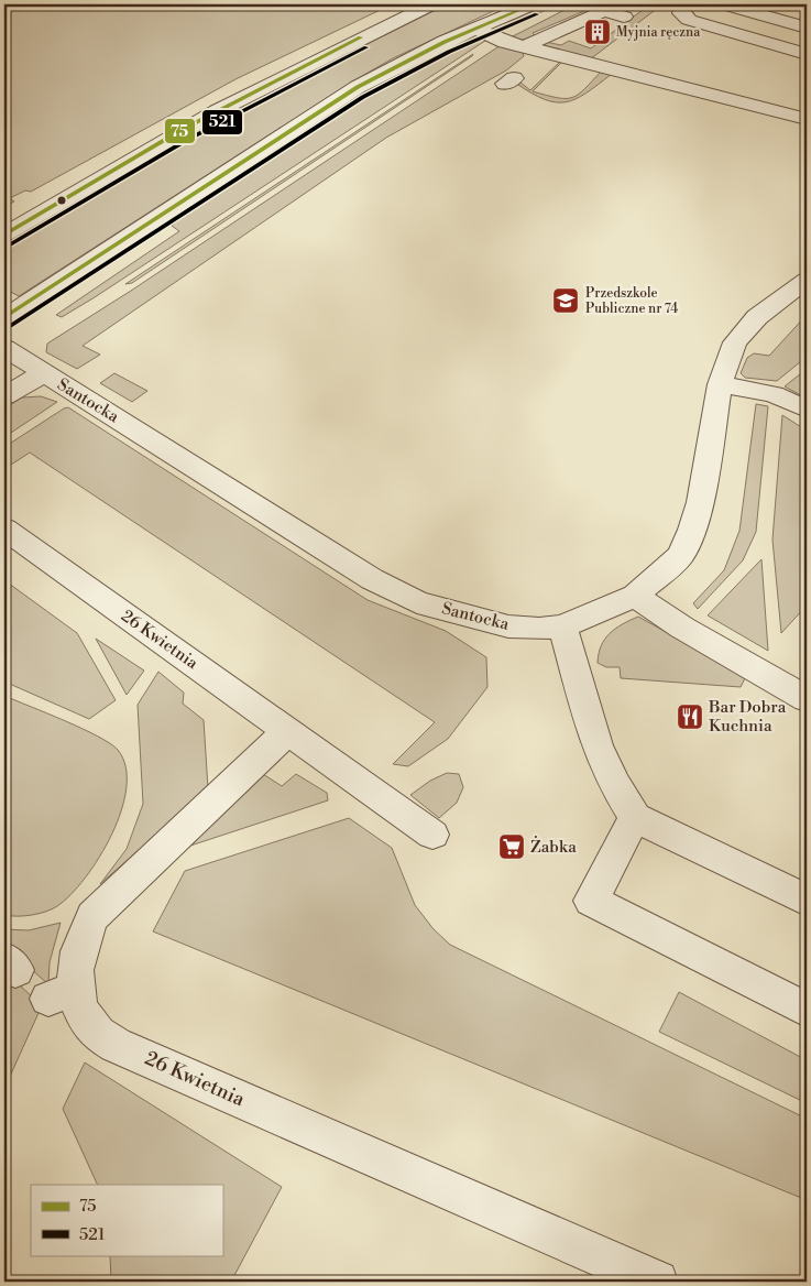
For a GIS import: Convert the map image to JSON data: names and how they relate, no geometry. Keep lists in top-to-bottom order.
{
  "streets": {
    "street": ["Santocka", "26 Kwietnia"]
  },
  "places": {
    "building": ["Myjnia ręczna"],
    "school or university": ["Przedszkole Publiczne nr 74"],
    "restaurant": ["Bar Dobra Kuchnia"],
    "supermarket": ["Żabka"]
  },
  "lines": ["transit line 75", "transit line 521"],
  "legend": ["75", "521"]
}
